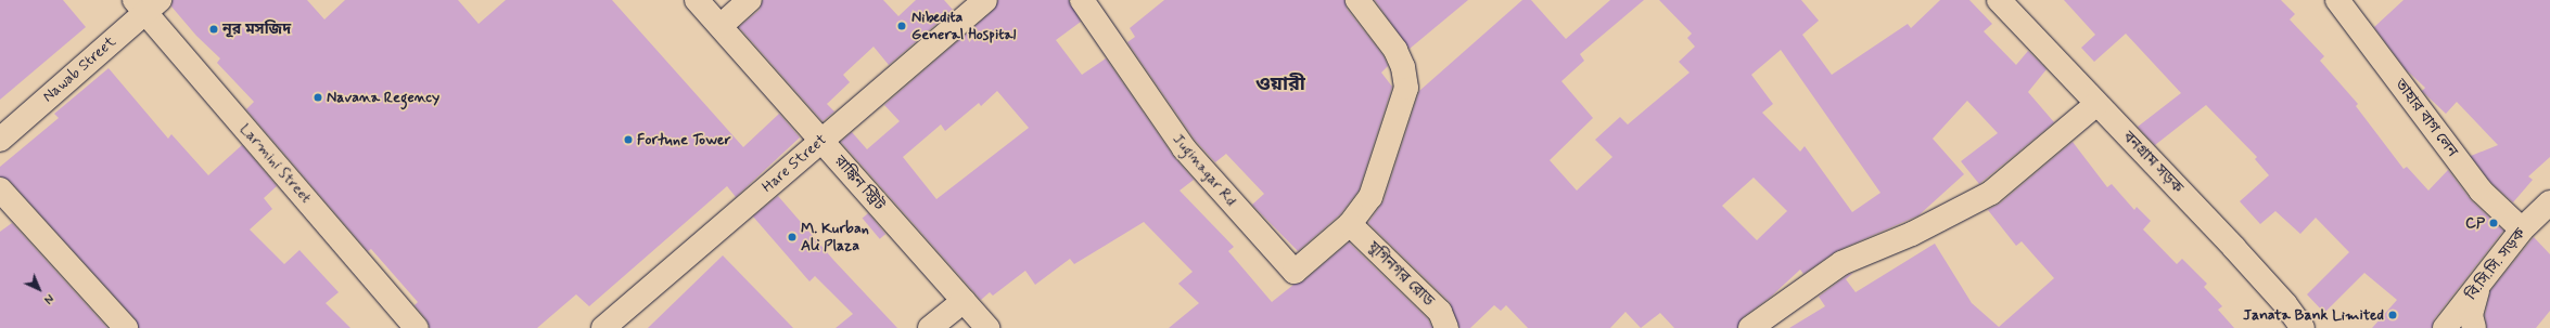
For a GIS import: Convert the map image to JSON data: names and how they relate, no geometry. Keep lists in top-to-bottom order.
{
  "streets": {
    "street": [
      "Nawab Street",
      "তাহার বাগ লেন",
      "বনগ্রাম সড়ক",
      "Larmini Street",
      "Hare Street",
      "Juginagar Rd",
      "রাঙ্কিন স্ট্রিট",
      "বি.সি.সি. সড়ক",
      "যুগিনগর রোড"
    ]
  },
  "crossings": [
    ["Nawab Street", "Larmini Street"],
    ["তাহার বাগ লেন", "বি.সি.সি. সড়ক"],
    ["Hare Street", "রাঙ্কিন স্ট্রিট"],
    ["Juginagar Rd", "যুগিনগর রোড"]
  ],
  "districts": ["ওয়ারী"],
  "places": [
    "Nibedita General Hospital",
    "নূর মসজিদ",
    "Navana Regency",
    "Fortune Tower",
    "CP",
    "M. Kurban Ali Plaza",
    "Janata Bank Limited"
  ],
  "north": "bottom right"
}
